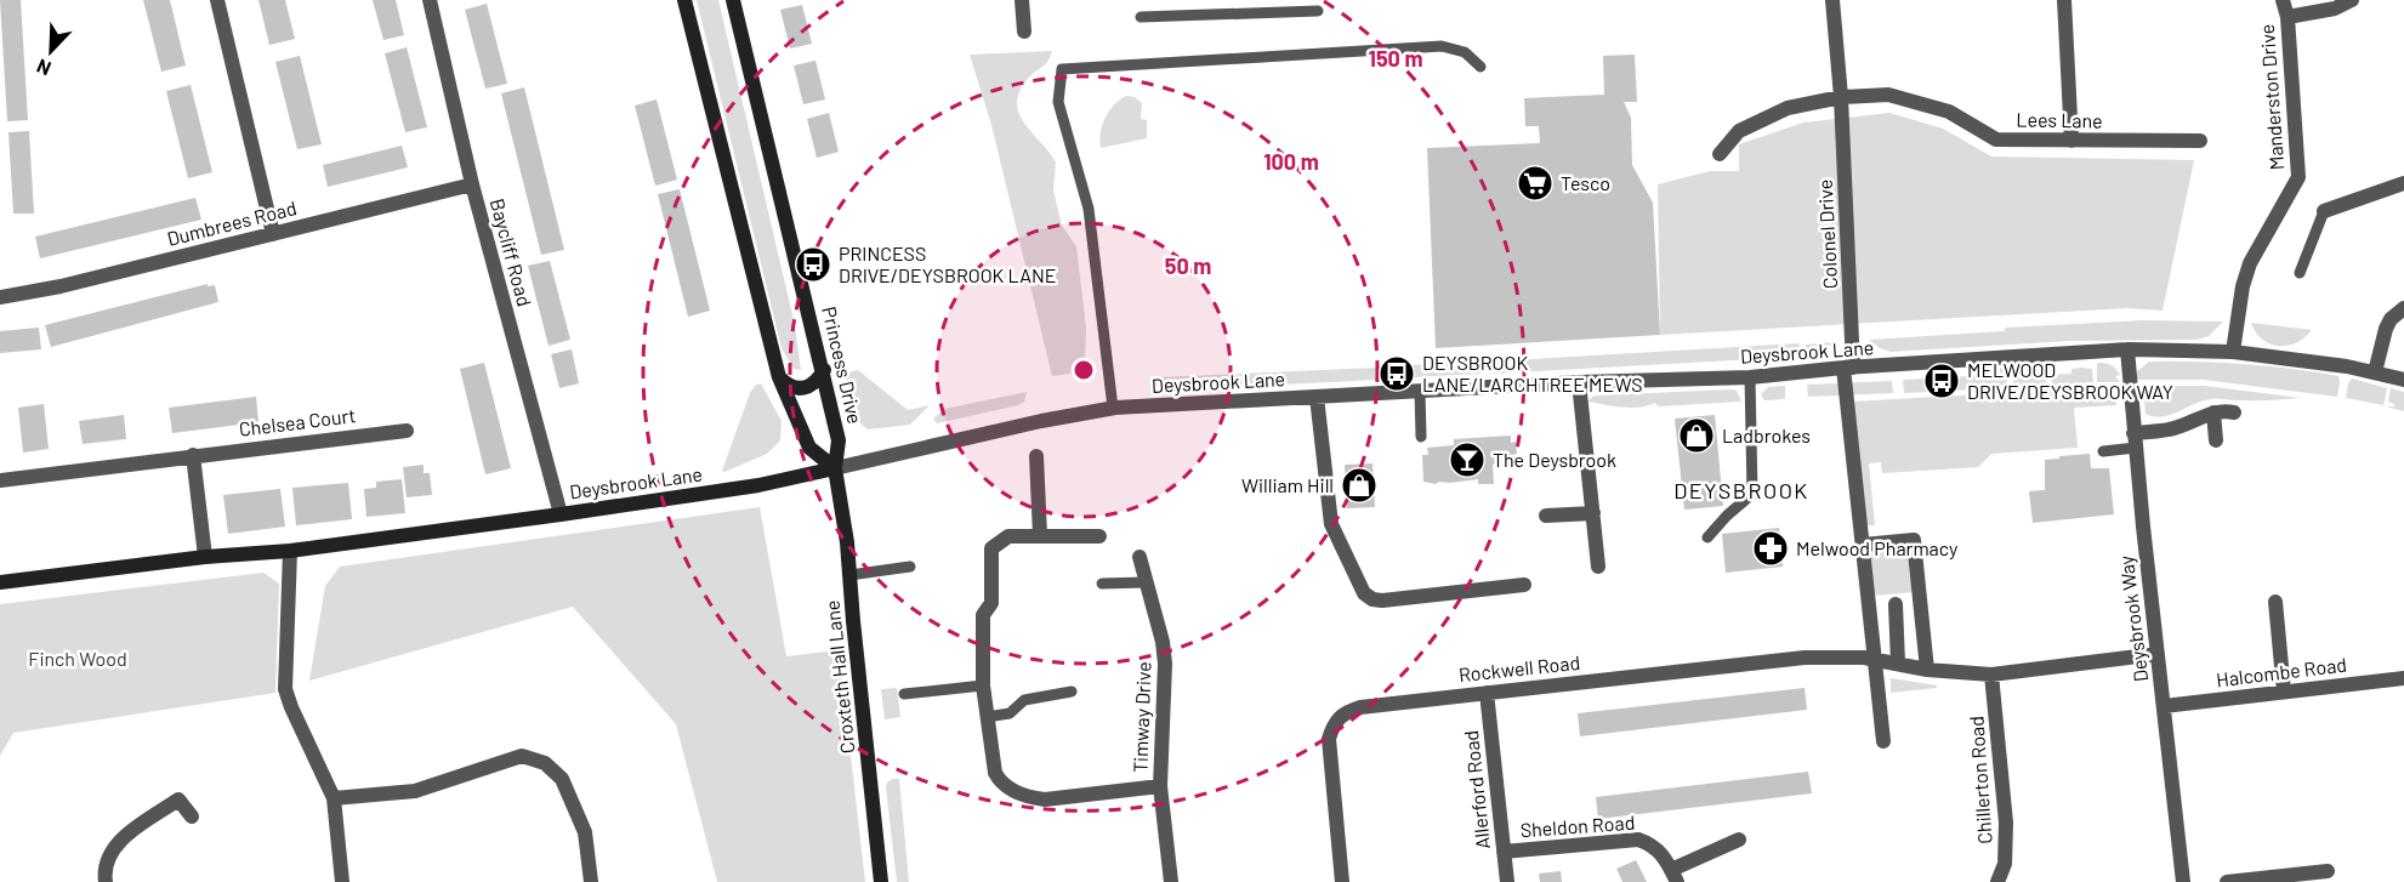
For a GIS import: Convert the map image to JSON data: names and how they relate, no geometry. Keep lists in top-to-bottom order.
{
  "streets": {
    "street": [
      "Manderston Drive",
      "Lees Lane",
      "Dumbrees Road",
      "Colonel Drive",
      "Baycliff Road",
      "Deysbrook Lane",
      "Princess Drive",
      "Chelsea Court",
      "Deysbrook Way",
      "Rockwell Road",
      "Halcombe Road",
      "Croxteth Hall Lane",
      "Timway Drive",
      "Chillerton Road",
      "Allerford Road",
      "Sheldon Road"
    ]
  },
  "crossings": [
    ["Manderston Drive", "Deysbrook Lane"],
    ["Lees Lane", "Colonel Drive"],
    ["Dumbrees Road", "Baycliff Road"],
    ["Colonel Drive", "Deysbrook Lane"],
    ["Baycliff Road", "Deysbrook Lane"],
    ["Deysbrook Lane", "Princess Drive"],
    ["Deysbrook Lane", "Deysbrook Way"],
    ["Deysbrook Lane", "Croxteth Hall Lane"],
    ["Princess Drive", "Croxteth Hall Lane"],
    ["Deysbrook Way", "Rockwell Road"],
    ["Deysbrook Way", "Halcombe Road"],
    ["Rockwell Road", "Chillerton Road"],
    ["Rockwell Road", "Allerford Road"],
    ["Allerford Road", "Sheldon Road"]
  ],
  "districts": ["DEYSBROOK"],
  "parks": ["Finch Wood"],
  "places": {
    "supermarket": ["Tesco"],
    "bus stop": ["PRINCESS DRIVE/DEYSBROOK LANE", "DEYSBROOK LANE/LARCHTREE MEWS", "MELWOOD DRIVE/DEYSBROOK WAY"],
    "shop": ["Ladbrokes", "William Hill"],
    "bar": ["The Deysbrook"],
    "pharmacy": ["Melwood Pharmacy"]
  },
  "north": "bottom left",
  "rings": ["150 m", "100 m", "50 m"]
}
